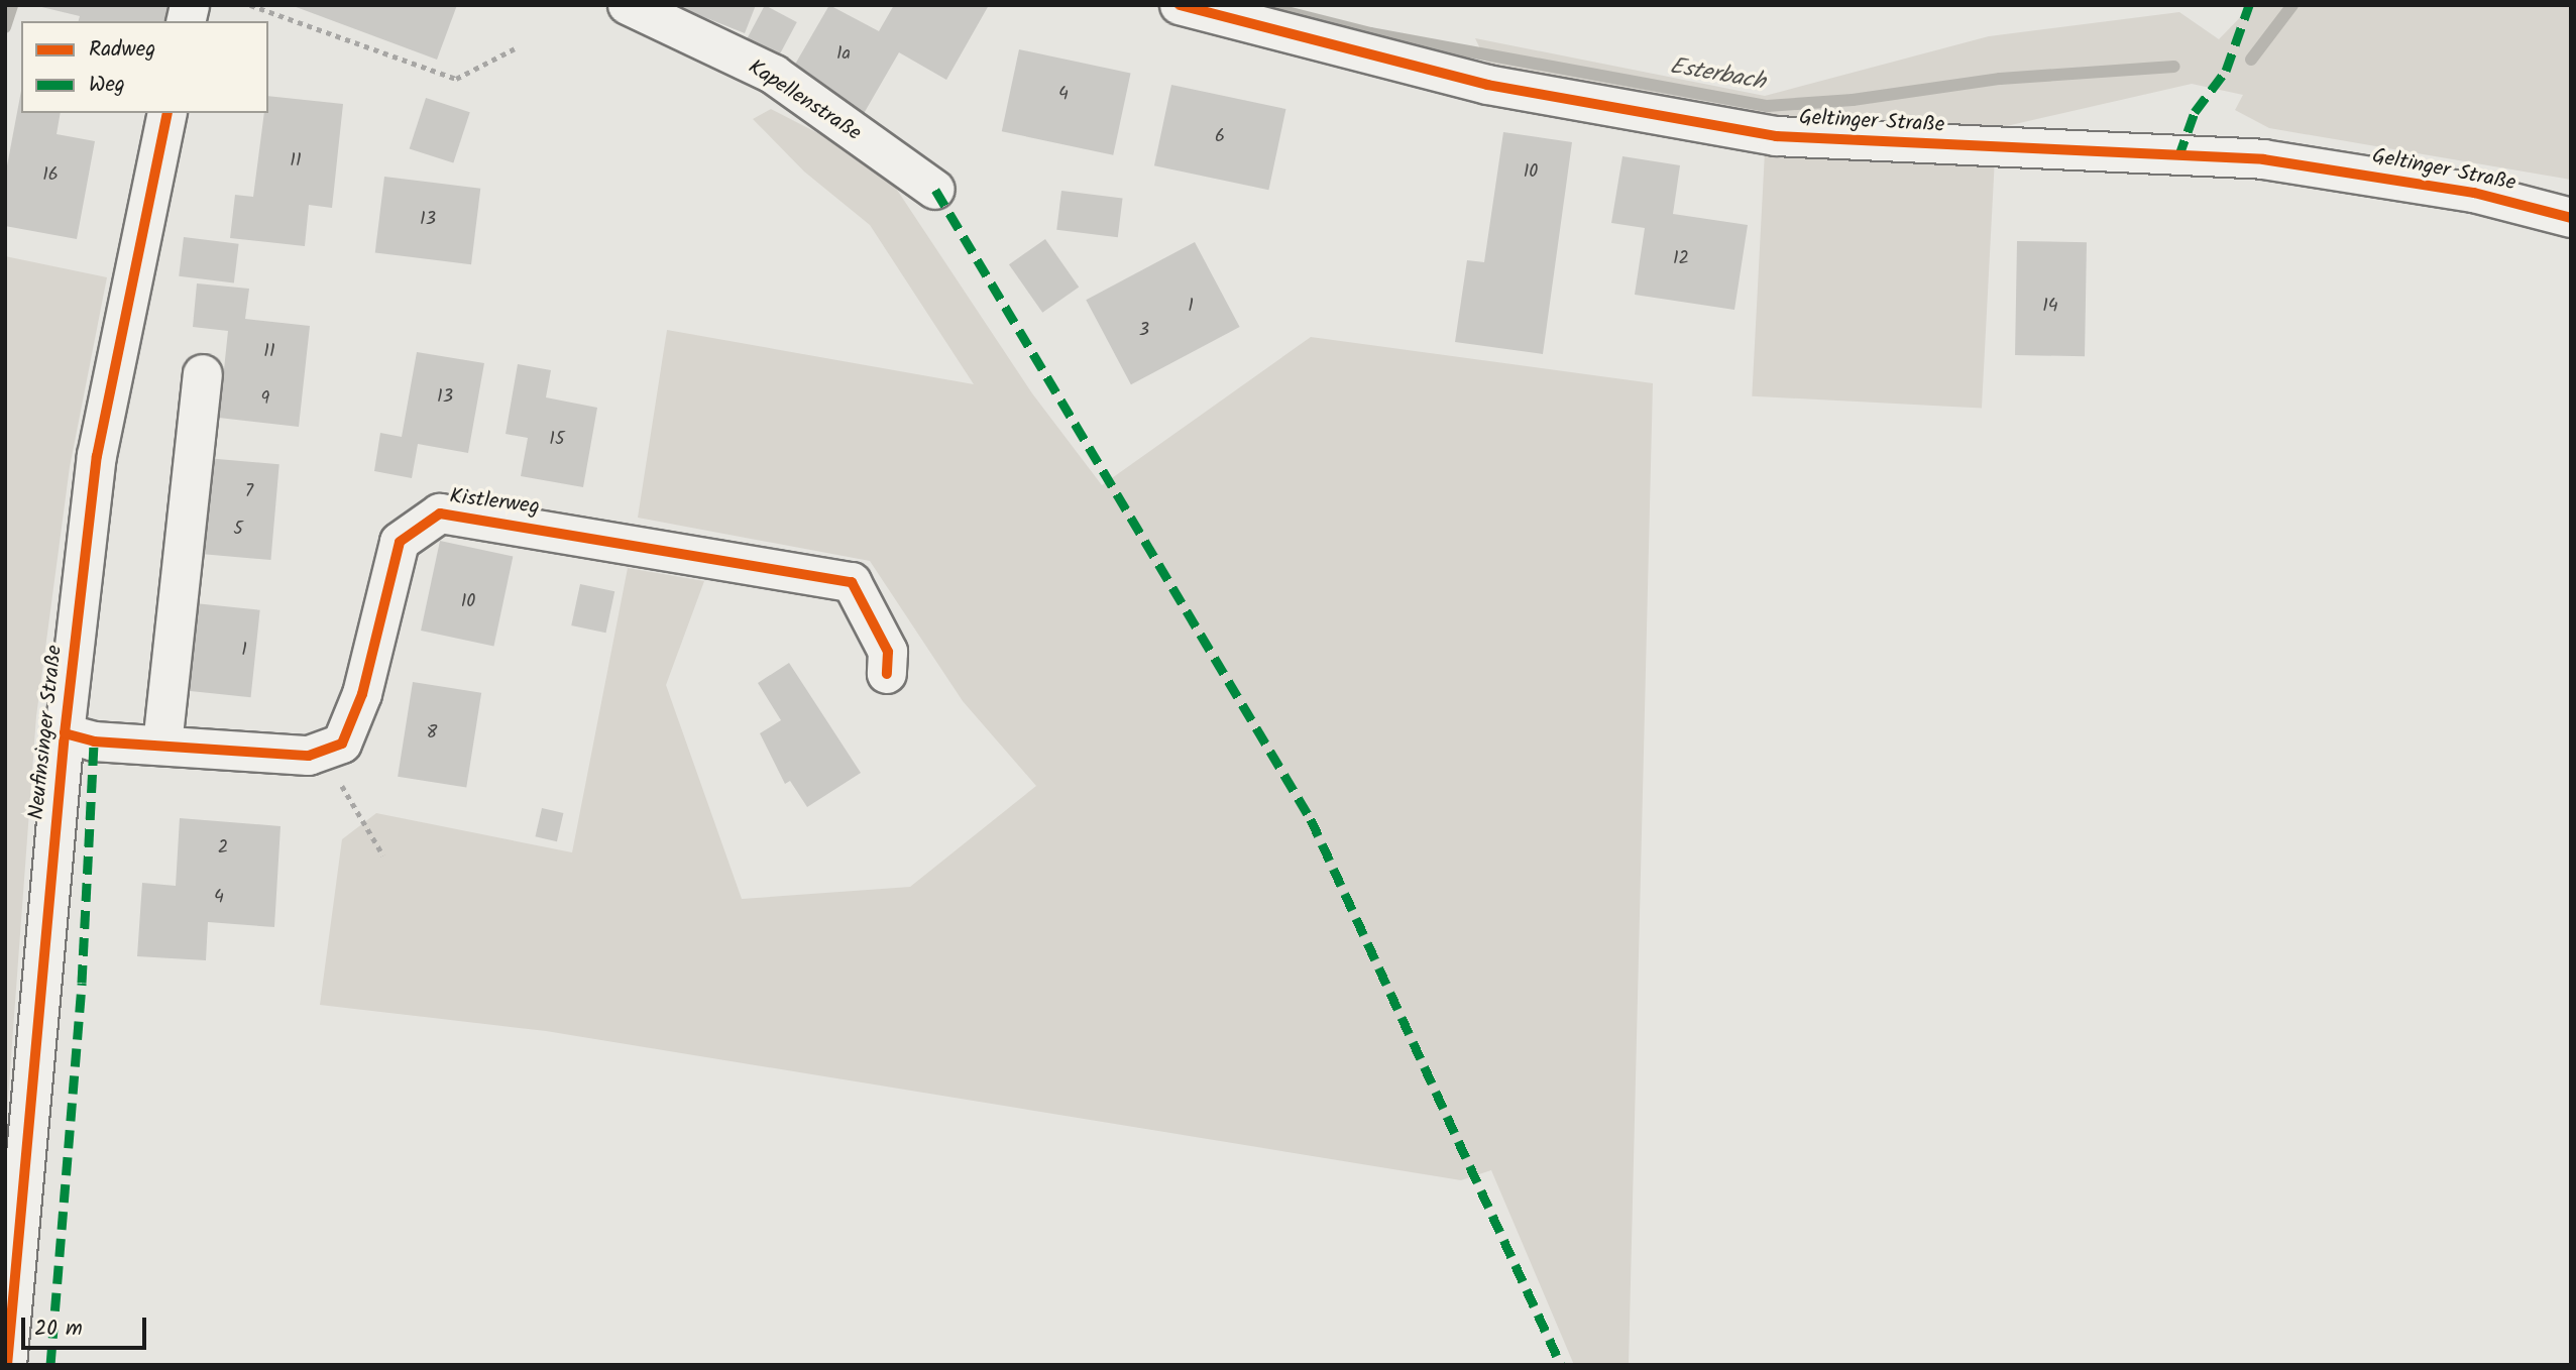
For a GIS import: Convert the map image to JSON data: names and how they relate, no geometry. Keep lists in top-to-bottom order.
{
  "streets": {
    "street": [
      "Kapellenstraße",
      "Geltinger Straße",
      "Kistlerweg",
      "Neufinsinger Straße"
    ]
  },
  "water": ["Esterbach"],
  "house_numbers": [
    "1a",
    "4",
    "6",
    "11",
    "10",
    "16",
    "13",
    "12",
    "1",
    "14",
    "3",
    "11",
    "13",
    "9",
    "15",
    "7",
    "5",
    "10",
    "1",
    "8",
    "2",
    "4"
  ],
  "legend": ["Radweg", "Weg"],
  "scale_bar": "20 m"
}
